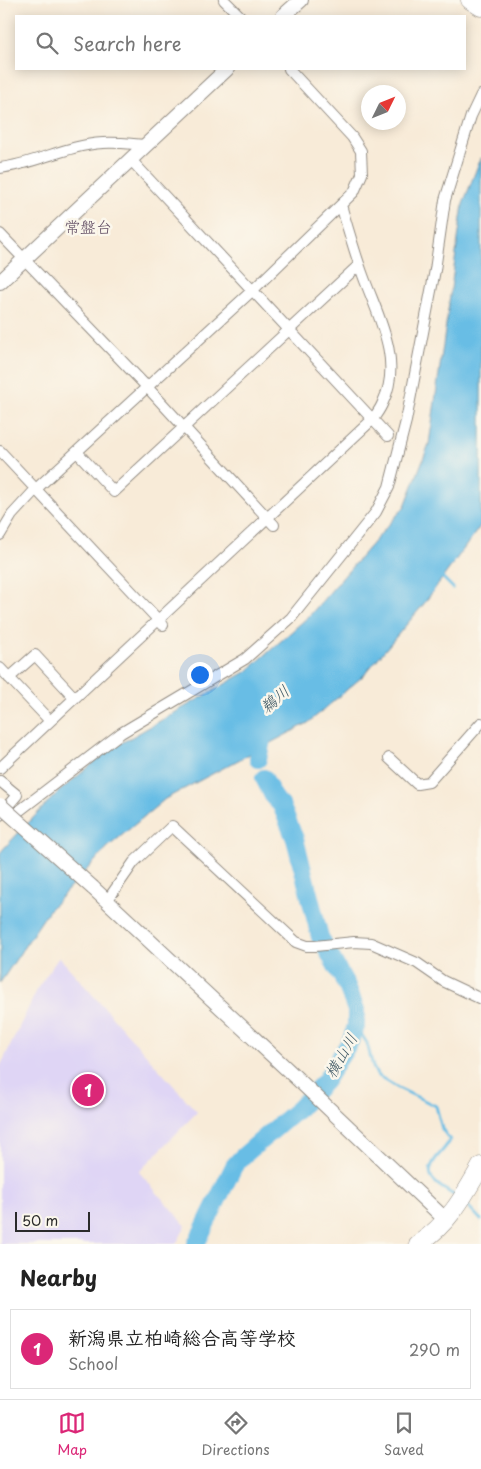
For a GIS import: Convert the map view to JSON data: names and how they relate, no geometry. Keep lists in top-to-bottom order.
{
  "districts": ["常盤台"],
  "water": ["鵜川", "横山川"],
  "scale_bar": "50 m",
  "north": "top right",
  "page": {
    "search": "Search here",
    "pins": "1",
    "scale": "50 m",
    "heading": "Nearby",
    "list": [
      {
        "mark": "1",
        "name": "新潟県立柏崎総合高等学校",
        "note": "School",
        "value": "290 m"
      }
    ],
    "nav": ["Map", "Directions", "Saved"]
  }
}
